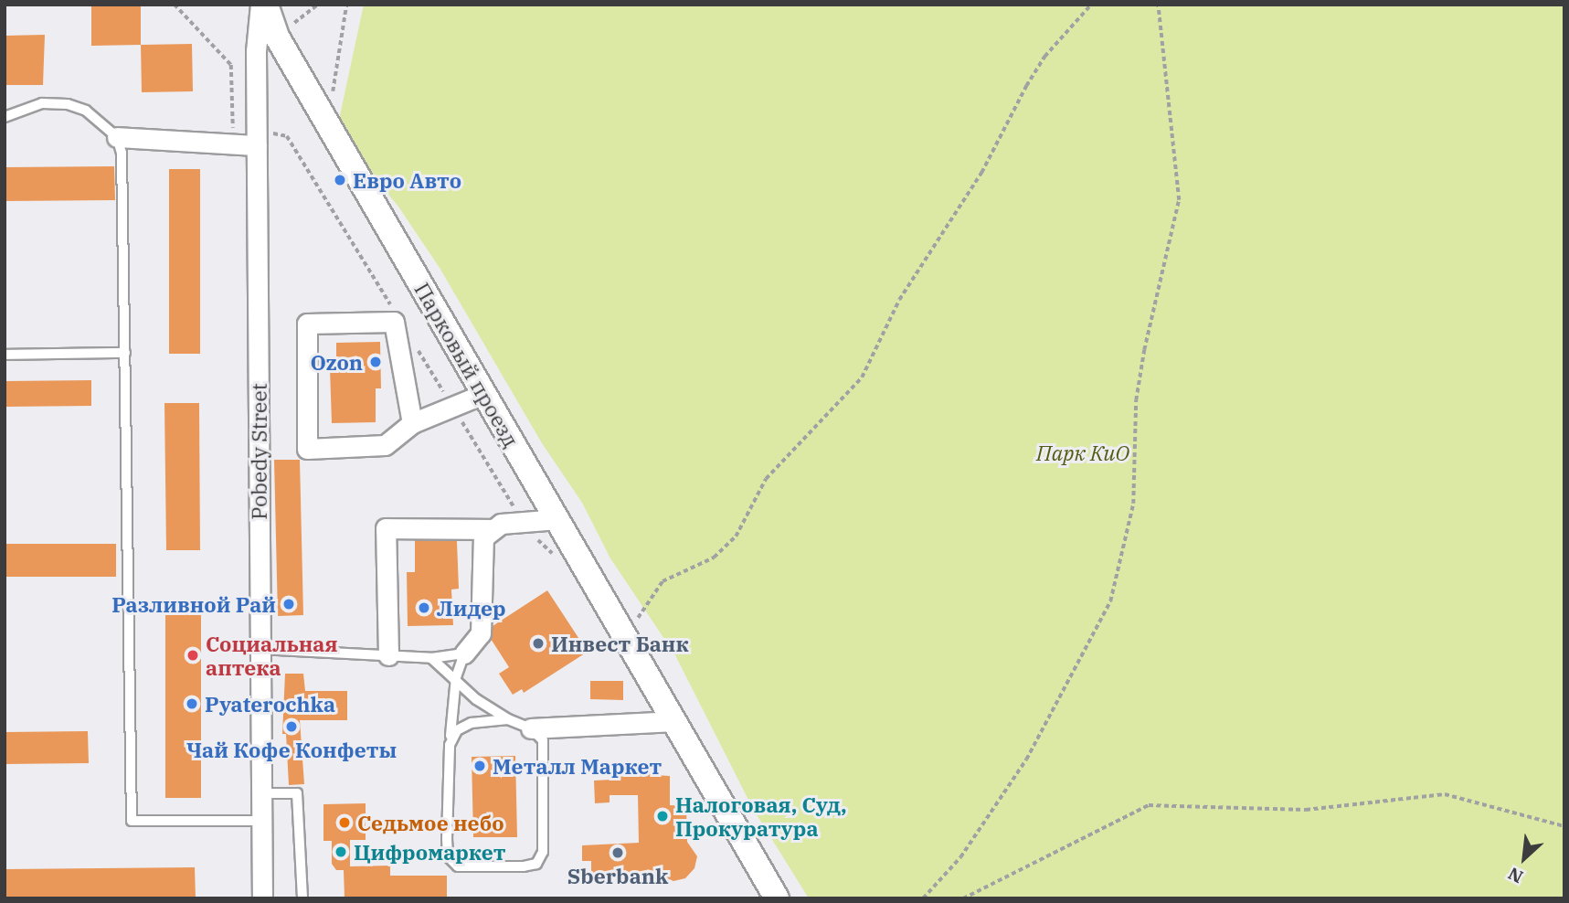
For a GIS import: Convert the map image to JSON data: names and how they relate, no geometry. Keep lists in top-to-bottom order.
{
  "streets": {
    "street": ["Парковый проезд", "Pobedy Street"]
  },
  "parks": ["Парк КиО"],
  "places": [
    "Евро Авто",
    "Ozon",
    "Разливной Рай",
    "Лидер",
    "Инвест Банк",
    "Социальная аптека",
    "Pyaterochka",
    "Чай Кофе Конфеты",
    "Металл Маркет",
    "Налоговая, Суд, Прокуратура",
    "Седьмое небо",
    "Цифромаркет",
    "Sberbank"
  ],
  "north": "bottom left"
}
